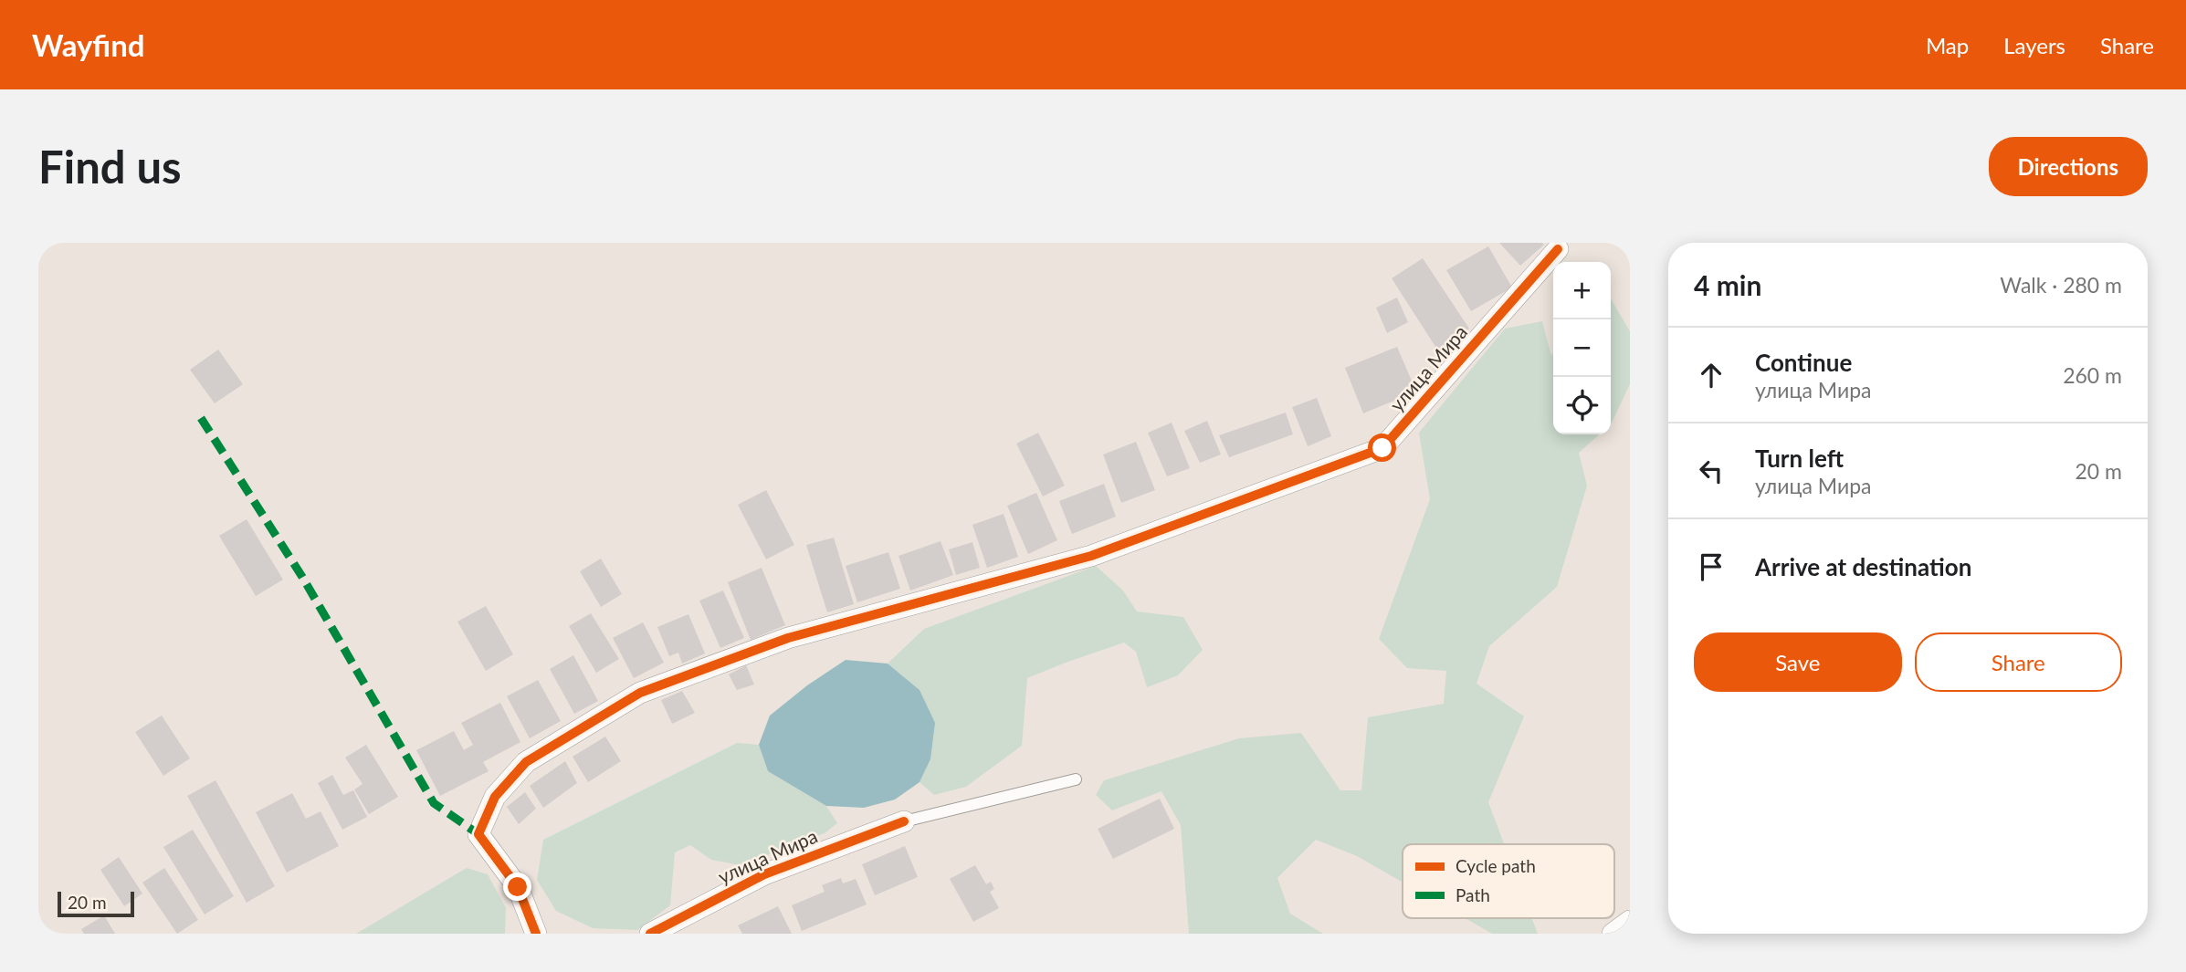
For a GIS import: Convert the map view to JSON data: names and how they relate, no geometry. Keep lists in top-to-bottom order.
{
  "streets": {
    "street": ["улица Мира"]
  },
  "legend": ["Cycle path", "Path"],
  "scale_bar": "20 m",
  "page": {
    "header": "Wayfind",
    "nav": ["Map", "Layers", "Share"],
    "buttons": [
      "Directions",
      ["Save", "Share"]
    ],
    "title": "Find us",
    "heading": ["4 min", "Walk · 280 m"],
    "map_buttons": ["+", "−"],
    "list": [
      ["Continue", "улица Мира", "260 m"],
      ["Turn left", "улица Мира", "20 m"],
      "Arrive at destination"
    ],
    "scale": "20 m"
  }
}
